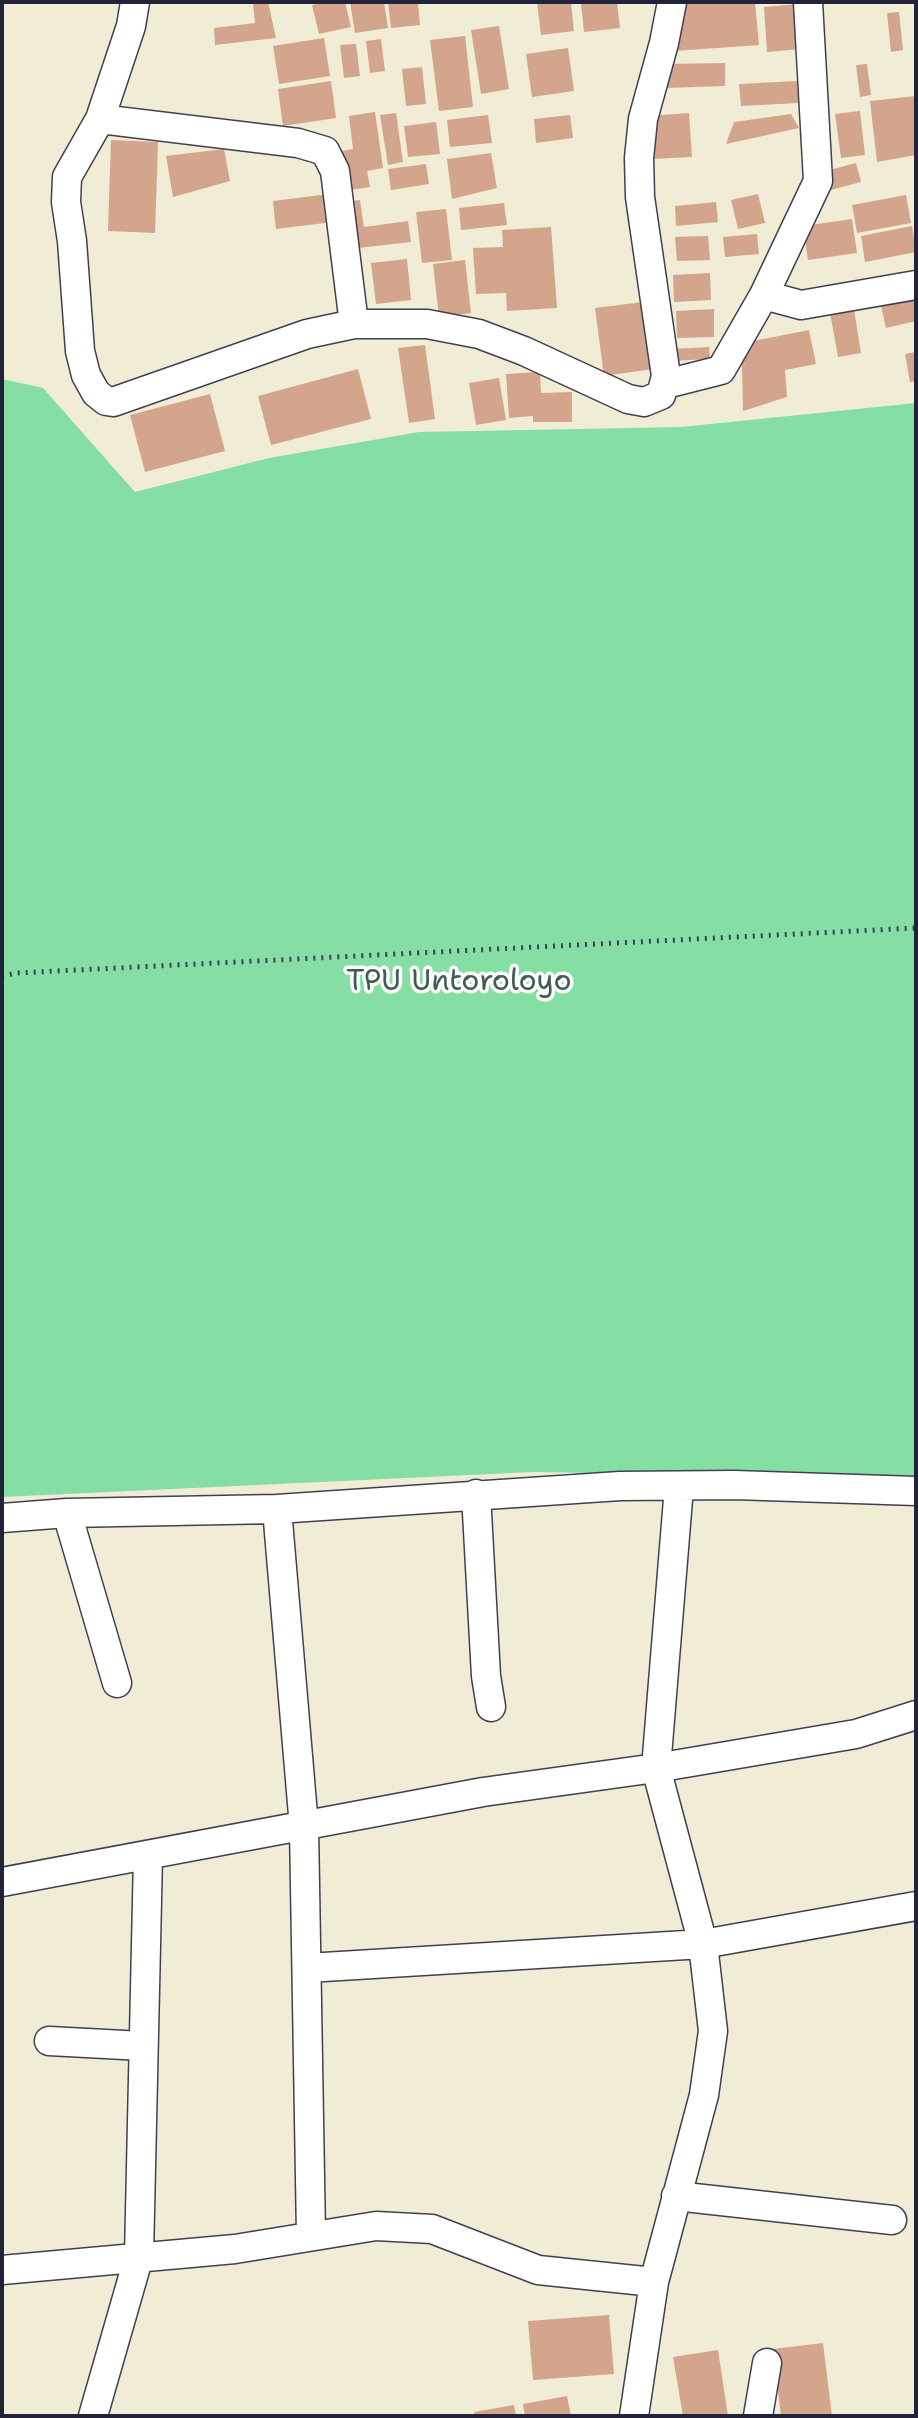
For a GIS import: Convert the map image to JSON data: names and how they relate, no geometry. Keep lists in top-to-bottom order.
{
  "parks": ["TPU Untoroloyo"]
}
